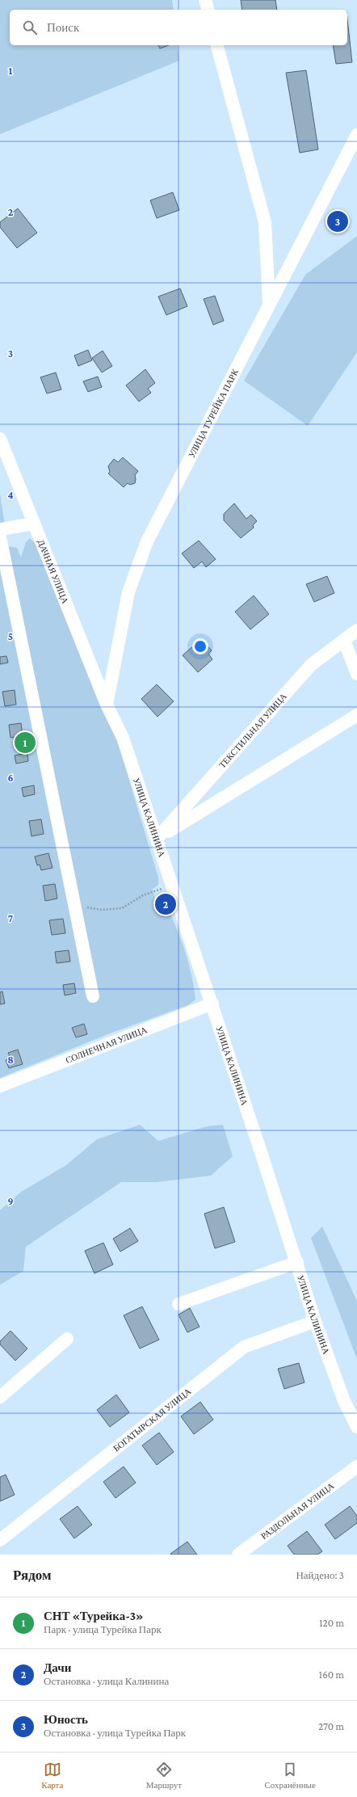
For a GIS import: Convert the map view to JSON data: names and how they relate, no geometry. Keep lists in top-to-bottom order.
{
  "streets": {
    "street": [
      "УЛИЦА ТУРЕЙКА ПАРК",
      "ДАЧНАЯ УЛИЦА",
      "ТЕКСТИЛЬНАЯ УЛИЦА",
      "УЛИЦА КАЛИНИНА",
      "СОЛНЕЧНАЯ УЛИЦА",
      "БОГАТЫРСКАЯ УЛИЦА",
      "РАЗДОЛЬНАЯ УЛИЦА"
    ]
  },
  "crossings": [
    ["УЛИЦА ТУРЕЙКА ПАРК", "ДАЧНАЯ УЛИЦА"],
    ["УЛИЦА ТУРЕЙКА ПАРК", "УЛИЦА КАЛИНИНА"],
    ["ДАЧНАЯ УЛИЦА", "УЛИЦА КАЛИНИНА"],
    ["ТЕКСТИЛЬНАЯ УЛИЦА", "УЛИЦА КАЛИНИНА"],
    ["УЛИЦА КАЛИНИНА", "СОЛНЕЧНАЯ УЛИЦА"],
    ["УЛИЦА КАЛИНИНА", "БОГАТЫРСКАЯ УЛИЦА"]
  ],
  "page": {
    "search": "Поиск",
    "pins": ["3", "1", "2"],
    "heading": ["Рядом", "Найдено: 3"],
    "list": [
      {
        "mark": "1",
        "name": "СНТ «Турейка-3»",
        "note": "Парк · улица Турейка Парк",
        "value": "120 m"
      },
      {
        "mark": "2",
        "name": "Дачи",
        "note": "Остановка · улица Калинина",
        "value": "160 m"
      },
      {
        "mark": "3",
        "name": "Юность",
        "note": "Остановка · улица Турейка Парк",
        "value": "270 m"
      }
    ],
    "nav": ["Карта", "Маршрут", "Сохранённые"]
  },
  "grid": {
    "rows": [
      "1",
      "2",
      "3",
      "4",
      "5",
      "6",
      "7",
      "8",
      "9"
    ]
  }
}
